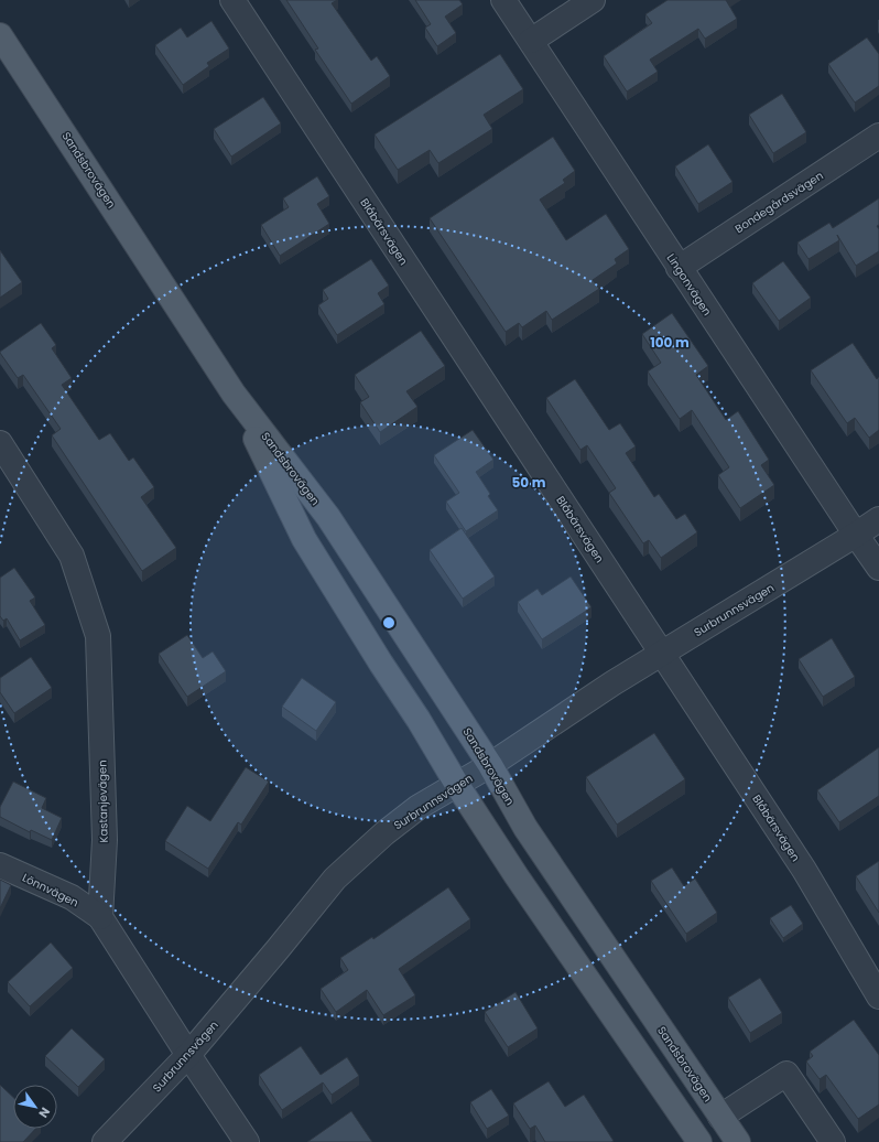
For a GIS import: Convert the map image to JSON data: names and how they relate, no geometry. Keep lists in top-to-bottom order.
{
  "streets": {
    "main road": ["Sandsbrovägen"],
    "street": [
      "Bondegårdsvägen",
      "Blåbärsvägen",
      "Lingonvägen",
      "Surbrunnsvägen",
      "Kastanjevägen",
      "Lönnvägen"
    ]
  },
  "crossings": [
    ["Sandsbrovägen", "Surbrunnsvägen"],
    ["Bondegårdsvägen", "Lingonvägen"],
    ["Blåbärsvägen", "Surbrunnsvägen"],
    ["Lingonvägen", "Surbrunnsvägen"],
    ["Kastanjevägen", "Lönnvägen"]
  ],
  "north": "bottom right",
  "rings": ["100 m", "50 m"]
}
